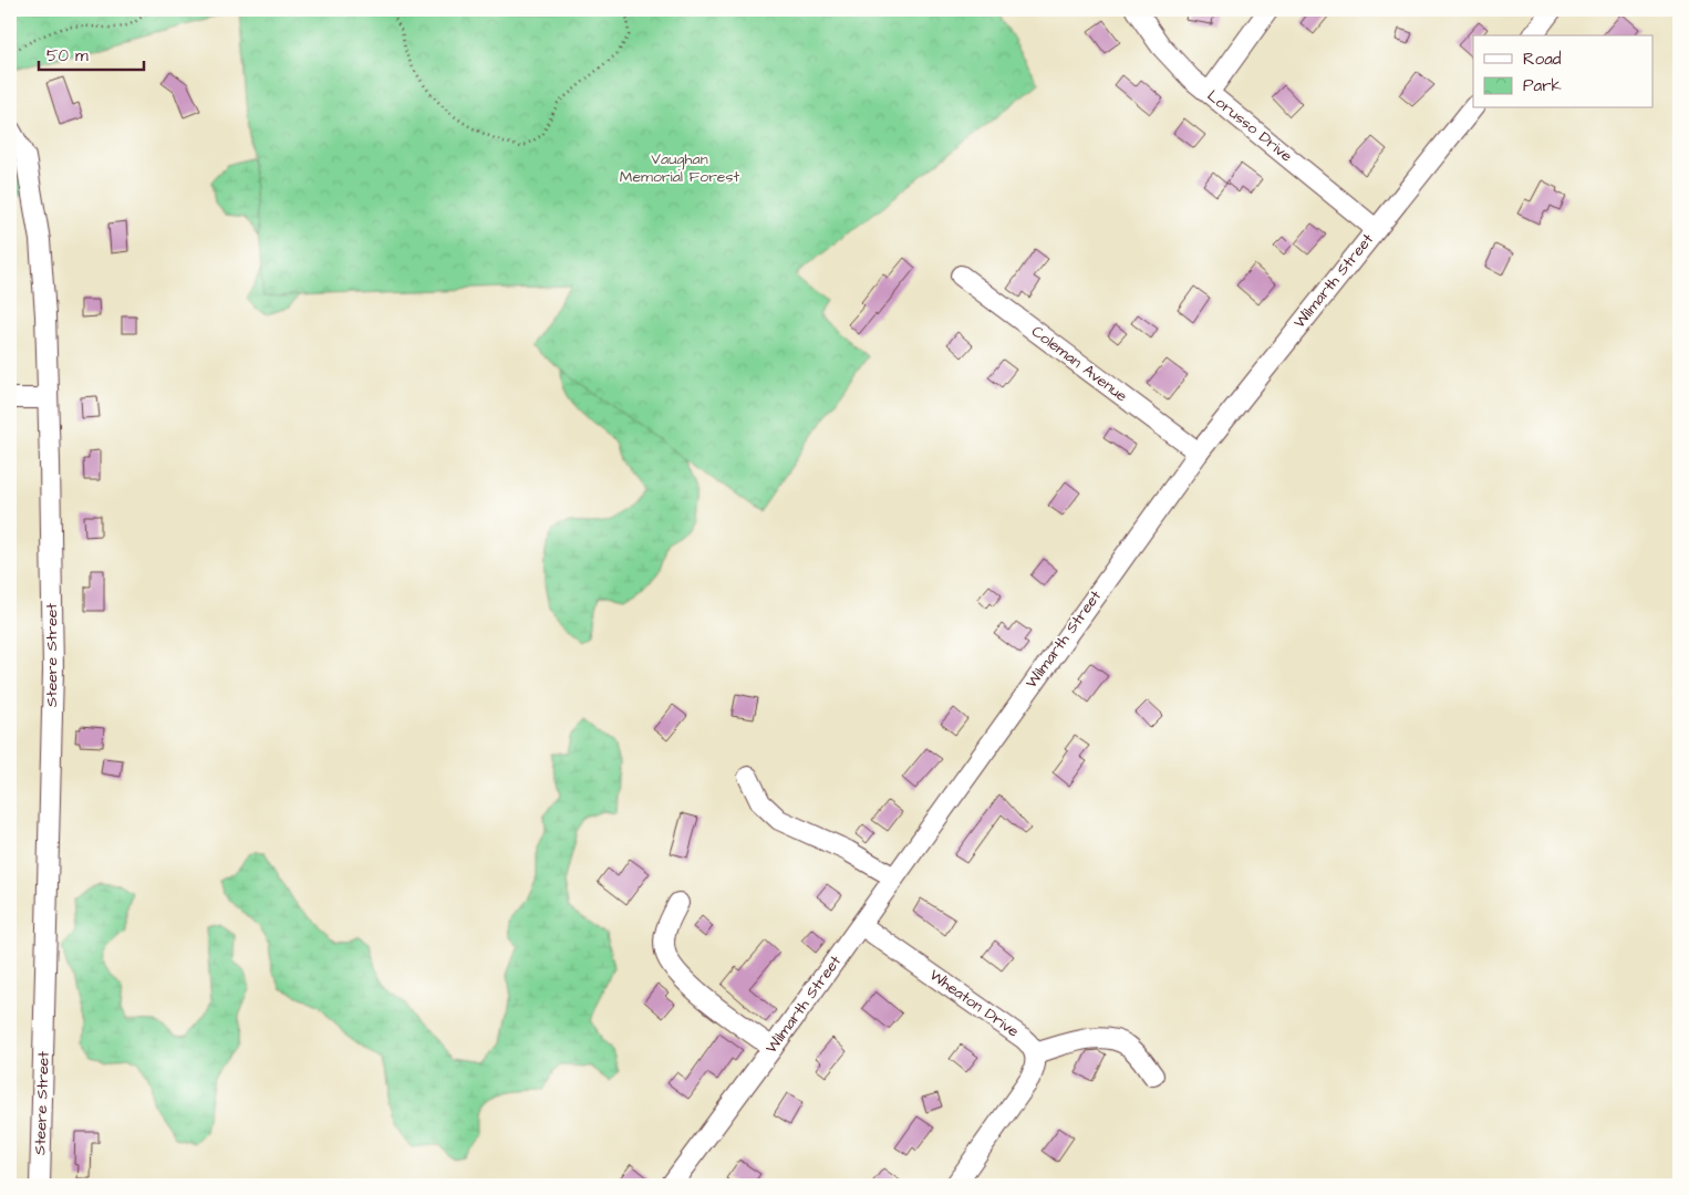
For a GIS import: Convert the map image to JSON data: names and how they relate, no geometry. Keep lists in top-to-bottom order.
{
  "streets": {
    "street": [
      "Lorusso Drive",
      "Wilmarth Street",
      "Coleman Avenue",
      "Steere Street",
      "Wheaton Drive"
    ]
  },
  "crossings": [
    ["Lorusso Drive", "Wilmarth Street"],
    ["Wilmarth Street", "Coleman Avenue"],
    ["Wilmarth Street", "Wheaton Drive"]
  ],
  "parks": ["Vaughan Memorial Forest"],
  "legend": ["Road", "Park"],
  "scale_bar": "50 m"
}
